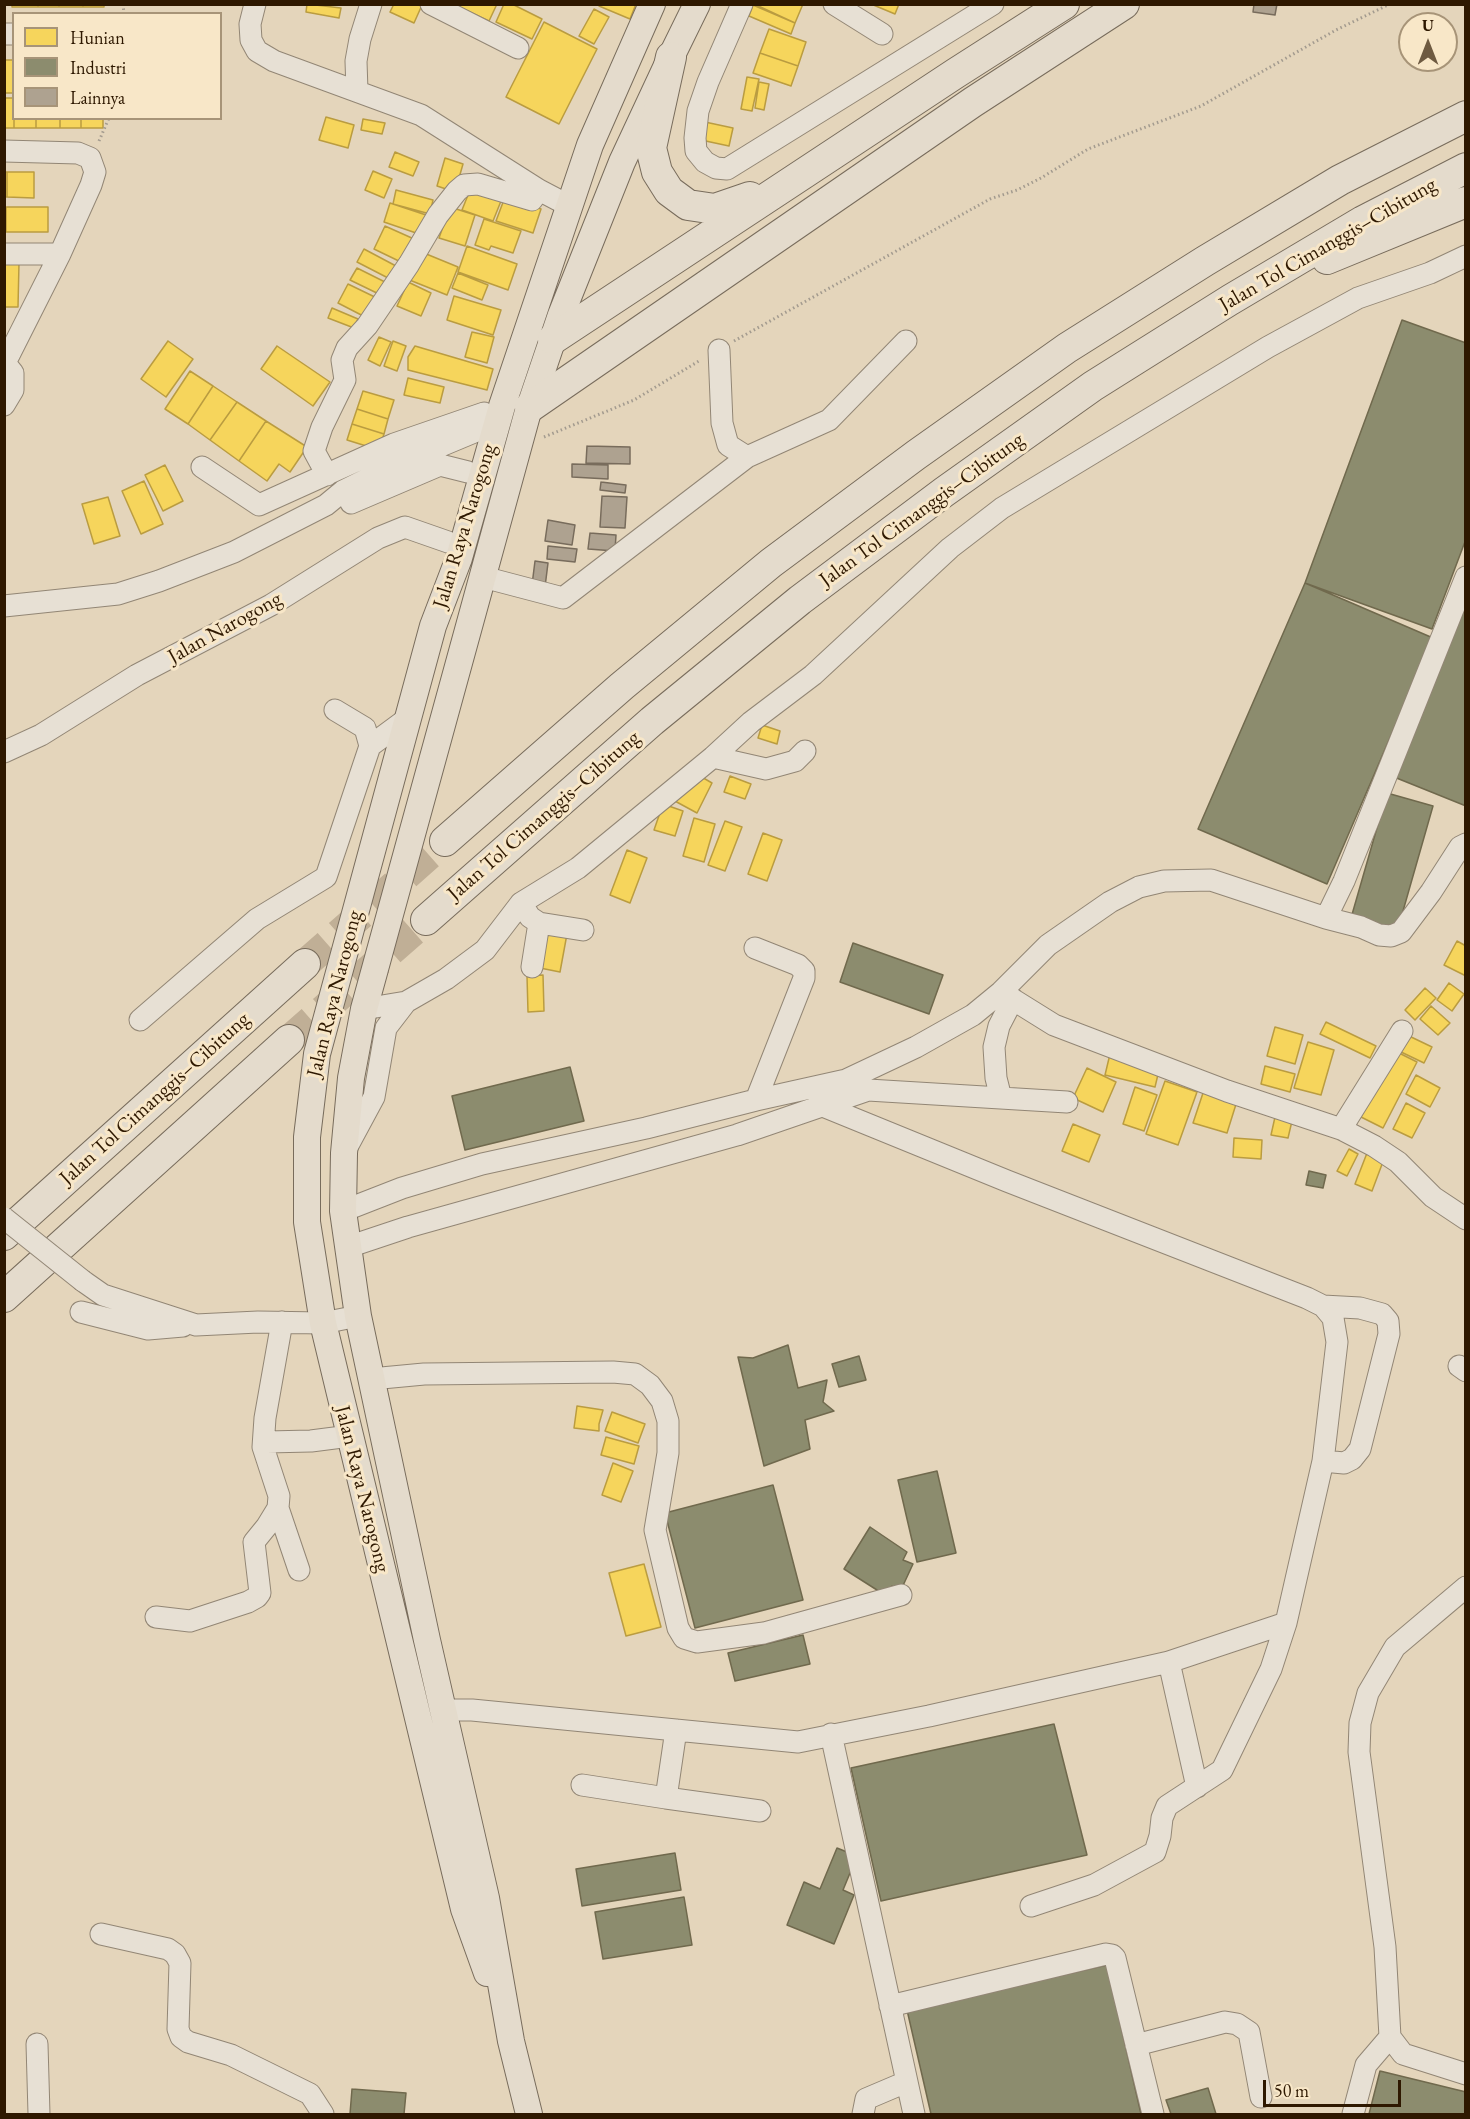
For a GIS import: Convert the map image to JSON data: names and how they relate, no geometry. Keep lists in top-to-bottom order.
{
  "streets": {
    "highway": ["Jalan Tol Cimanggis–Cibitung"],
    "main road": ["Jalan Raya Narogong"],
    "street": ["Jalan Narogong"]
  },
  "legend": ["Hunian", "Industri", "Lainnya"],
  "scale_bar": "50 m",
  "north": "top"
}
